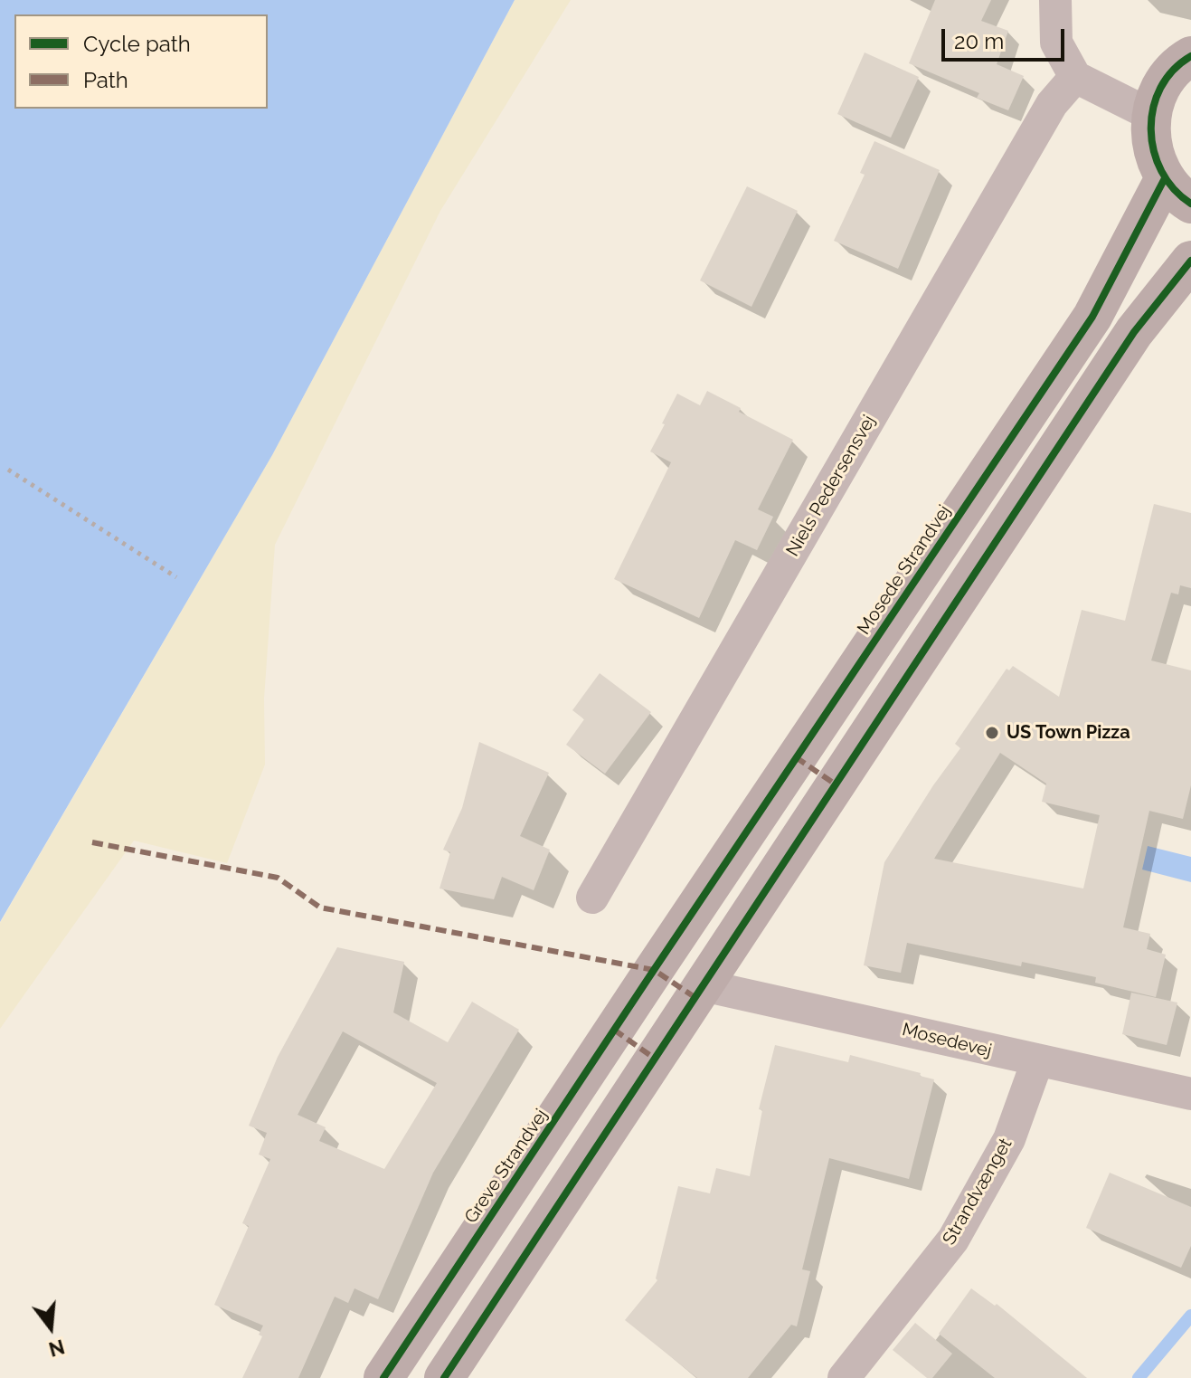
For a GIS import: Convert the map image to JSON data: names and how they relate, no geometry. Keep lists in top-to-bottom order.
{
  "streets": {
    "main road": ["Mosede Strandvej", "Greve Strandvej"],
    "street": ["Niels Pedersensvej", "Mosedevej", "Strandvænget"]
  },
  "crossings": [
    ["Mosede Strandvej", "Greve Strandvej"],
    ["Mosedevej", "Strandvænget"]
  ],
  "places": ["US Town Pizza"],
  "legend": ["Cycle path", "Path"],
  "scale_bar": "20 m",
  "north": "bottom"
}
